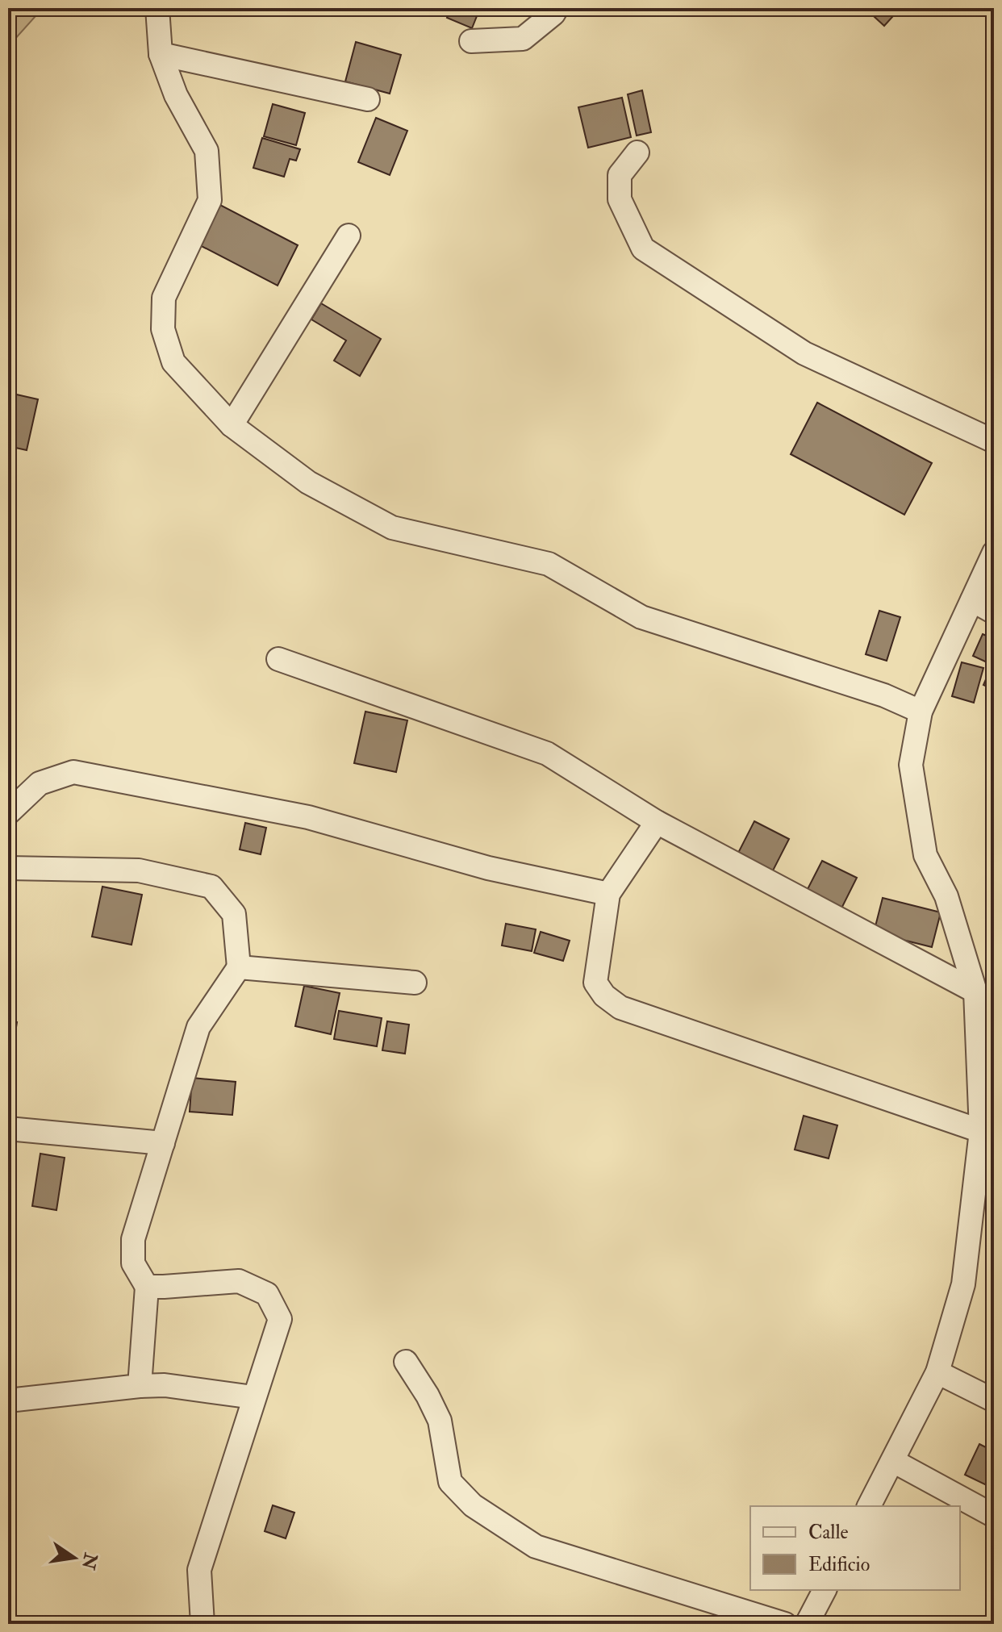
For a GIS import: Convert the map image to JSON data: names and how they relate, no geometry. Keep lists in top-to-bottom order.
{
  "legend": ["Calle", "Edificio"],
  "north": "right"
}
